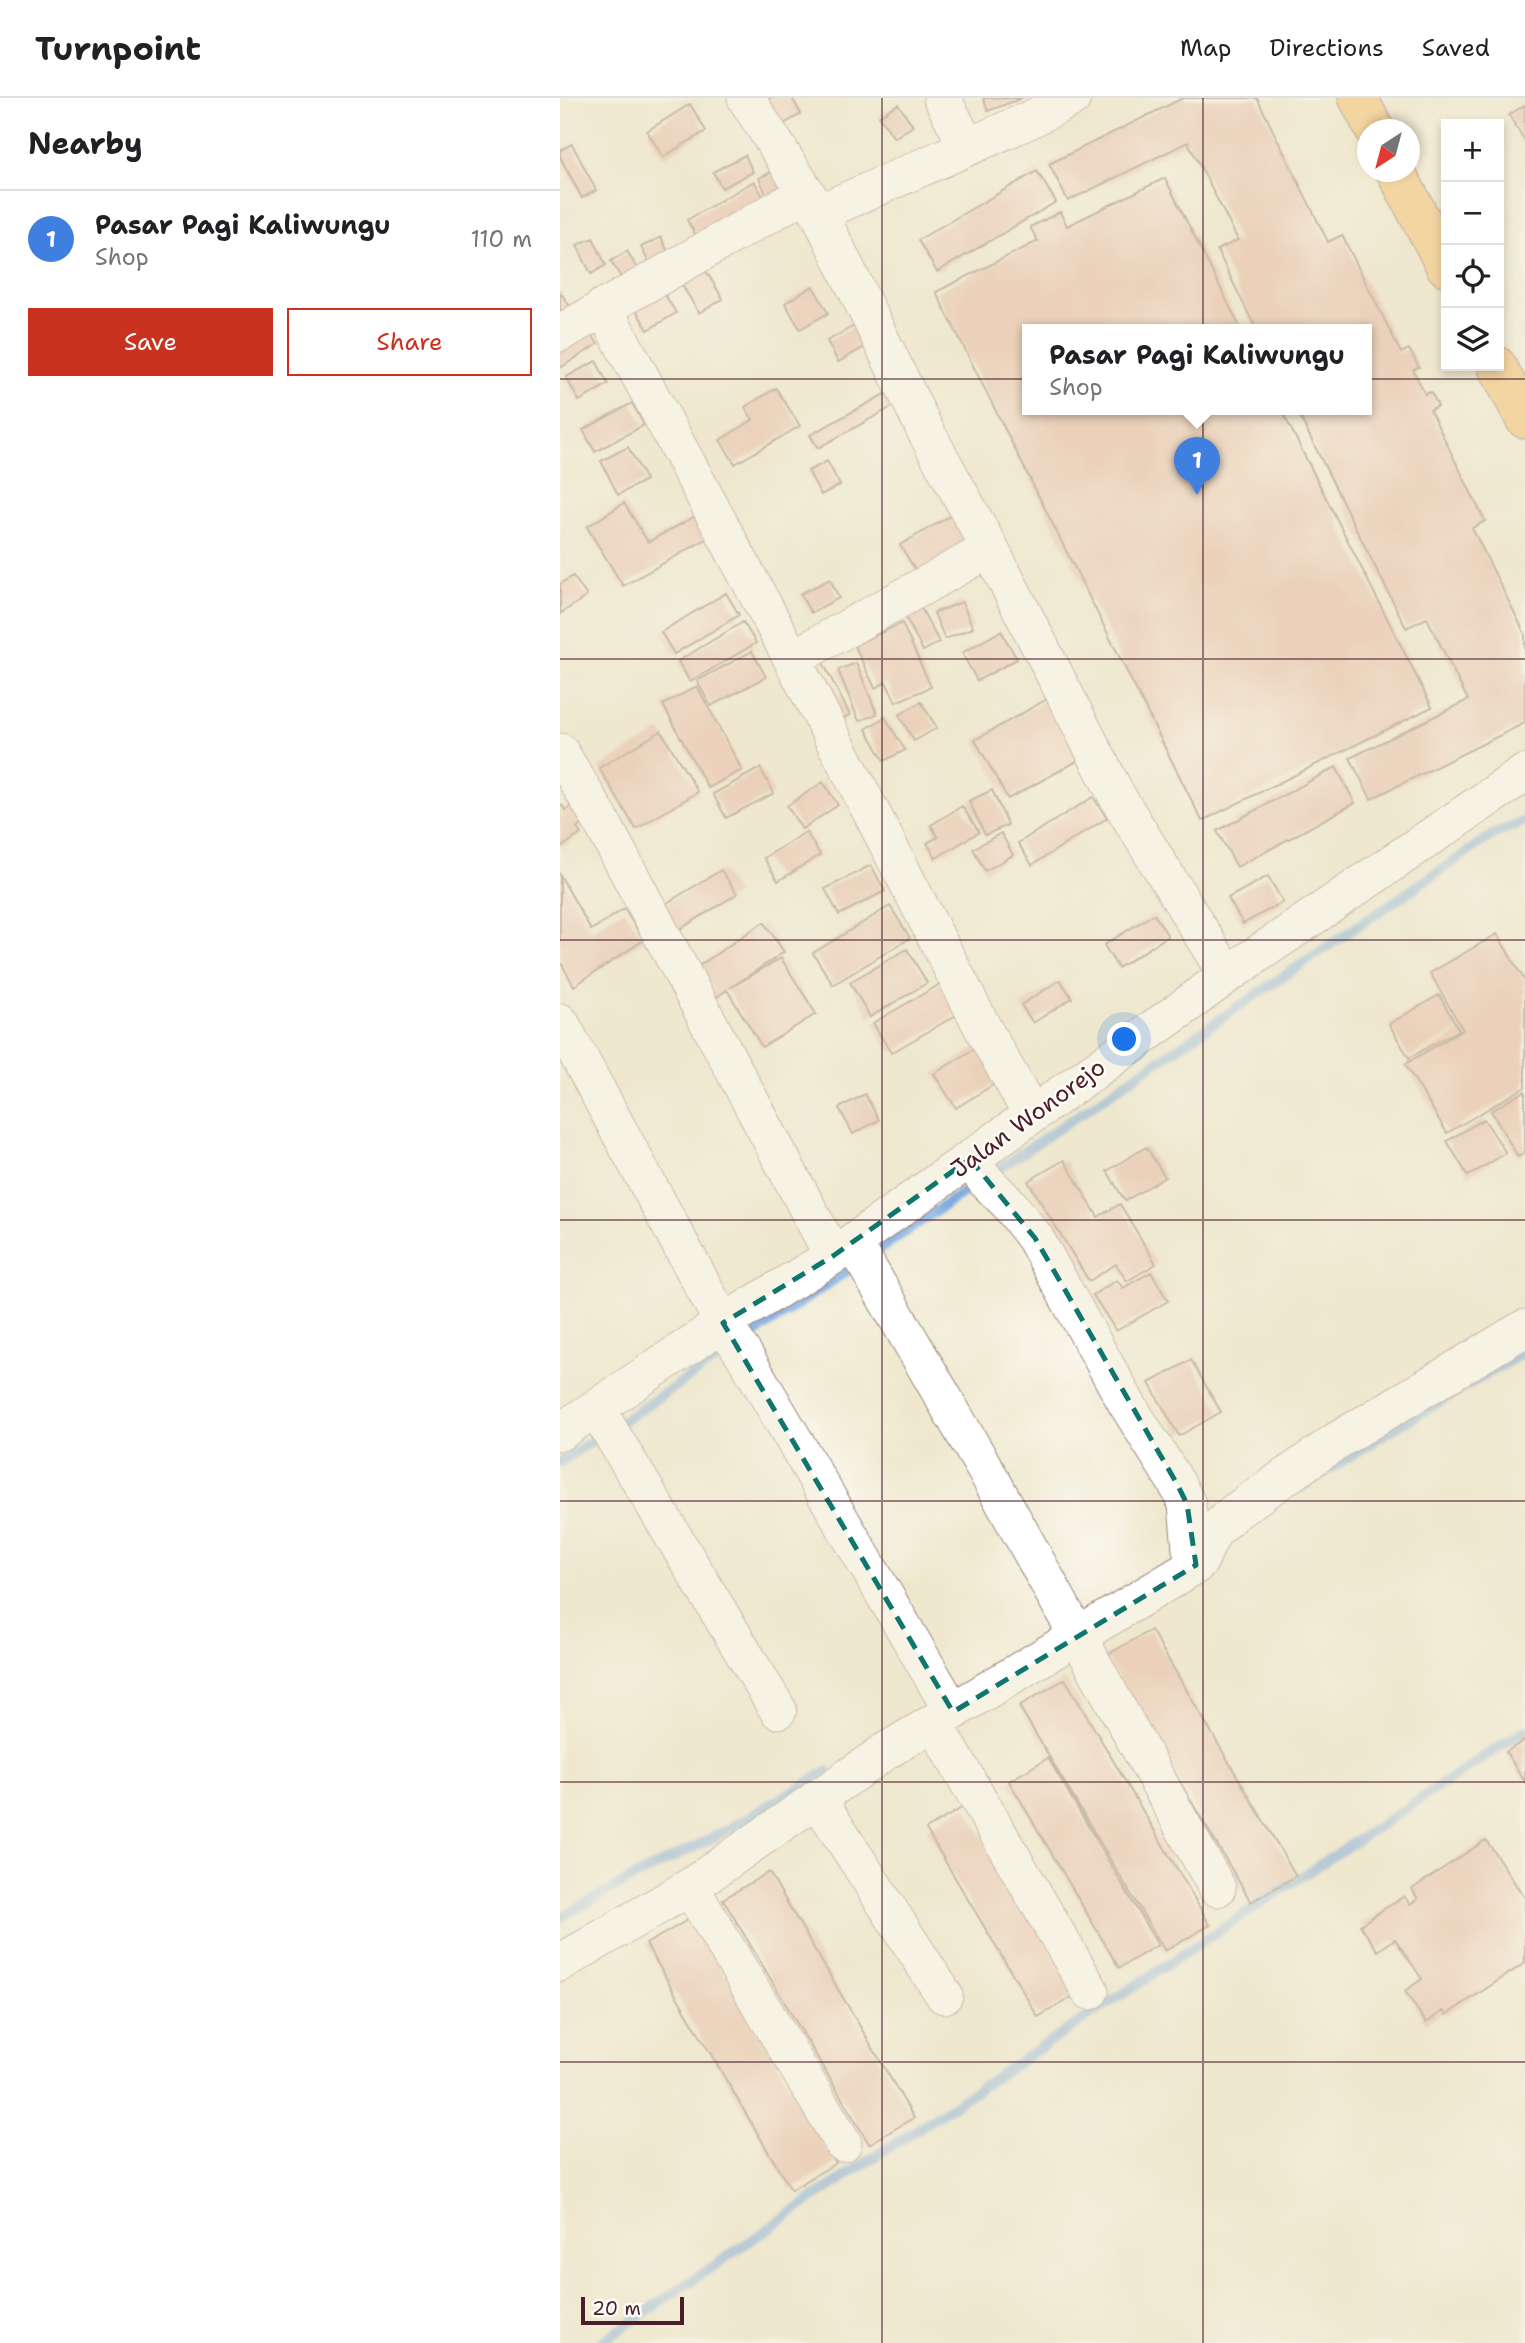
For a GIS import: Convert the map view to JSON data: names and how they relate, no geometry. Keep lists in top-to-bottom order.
{
  "streets": {
    "street": ["Jalan Wonorejo"]
  },
  "scale_bar": "20 m",
  "north": "bottom left",
  "page": {
    "header": "Turnpoint",
    "nav": ["Map", "Directions", "Saved"],
    "heading": "Nearby",
    "map_buttons": ["+", "−"],
    "list": [
      {
        "mark": "1",
        "name": "Pasar Pagi Kaliwungu",
        "note": "Shop",
        "value": "110 m"
      }
    ],
    "buttons": ["Save", "Share"],
    "popup": ["Pasar Pagi Kaliwungu", "Shop"],
    "pins": "1",
    "scale": "20 m"
  }
}
